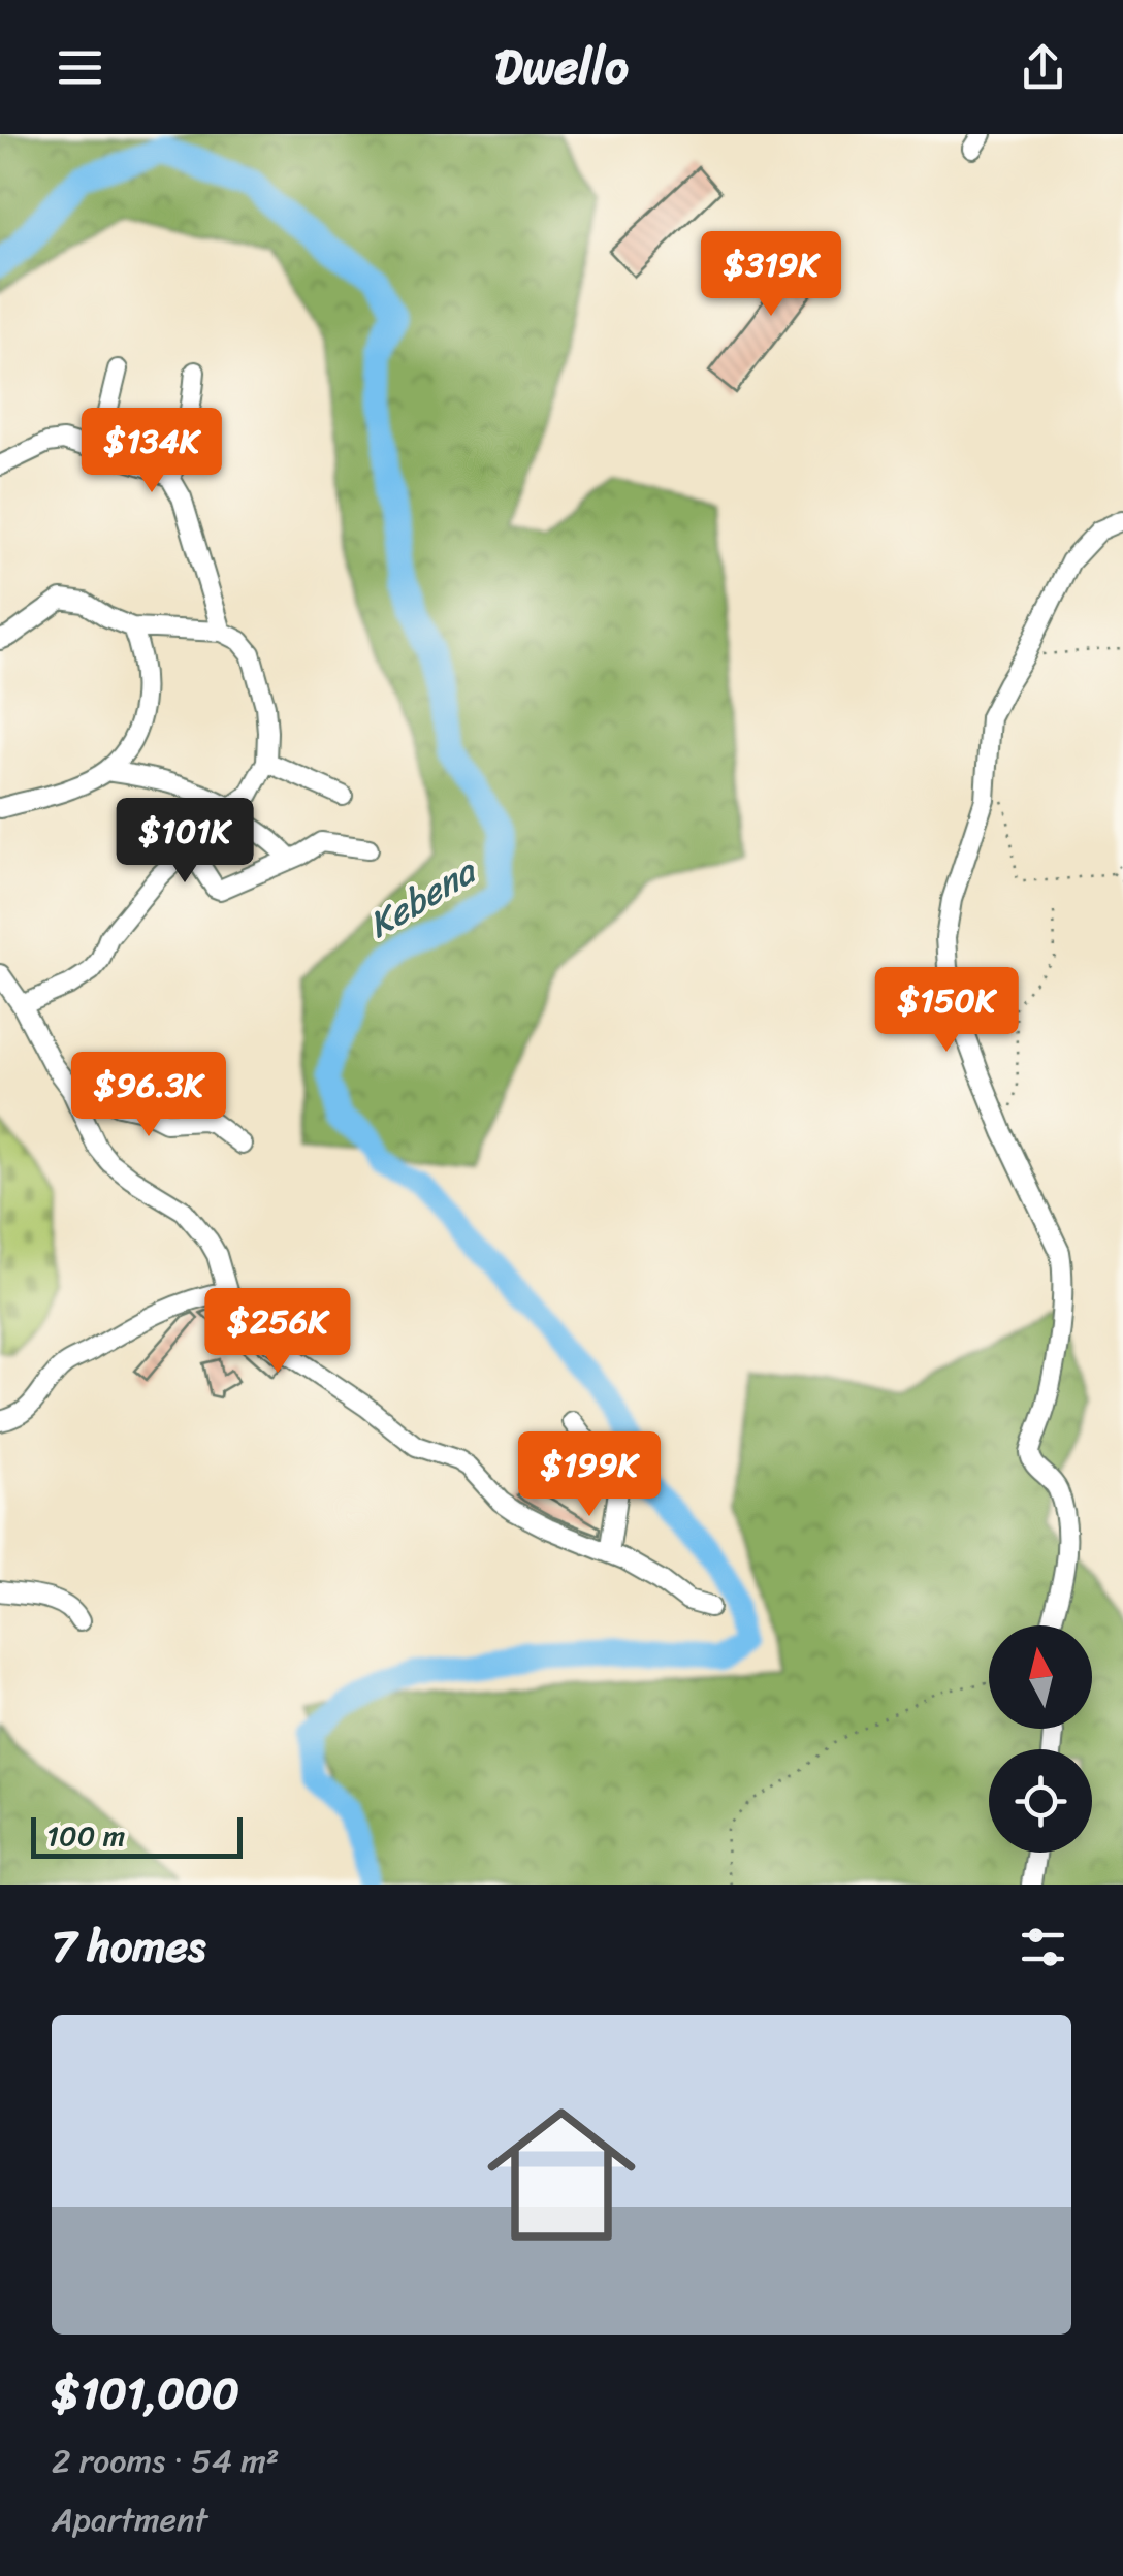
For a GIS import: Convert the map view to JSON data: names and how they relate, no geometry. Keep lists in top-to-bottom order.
{
  "water": ["Kebena"],
  "scale_bar": "100 m",
  "north": "top",
  "page": {
    "header": "Dwello",
    "price": [
      "$319K",
      "$134K",
      "$101K",
      "$150K",
      "$96.3K",
      "$256K",
      "$199K"
    ],
    "scale": "100 m",
    "heading": "7 homes",
    "list": [
      {
        "name": "$101,000",
        "note": "2 rooms · 54 m² · Apartment"
      }
    ]
  }
}
